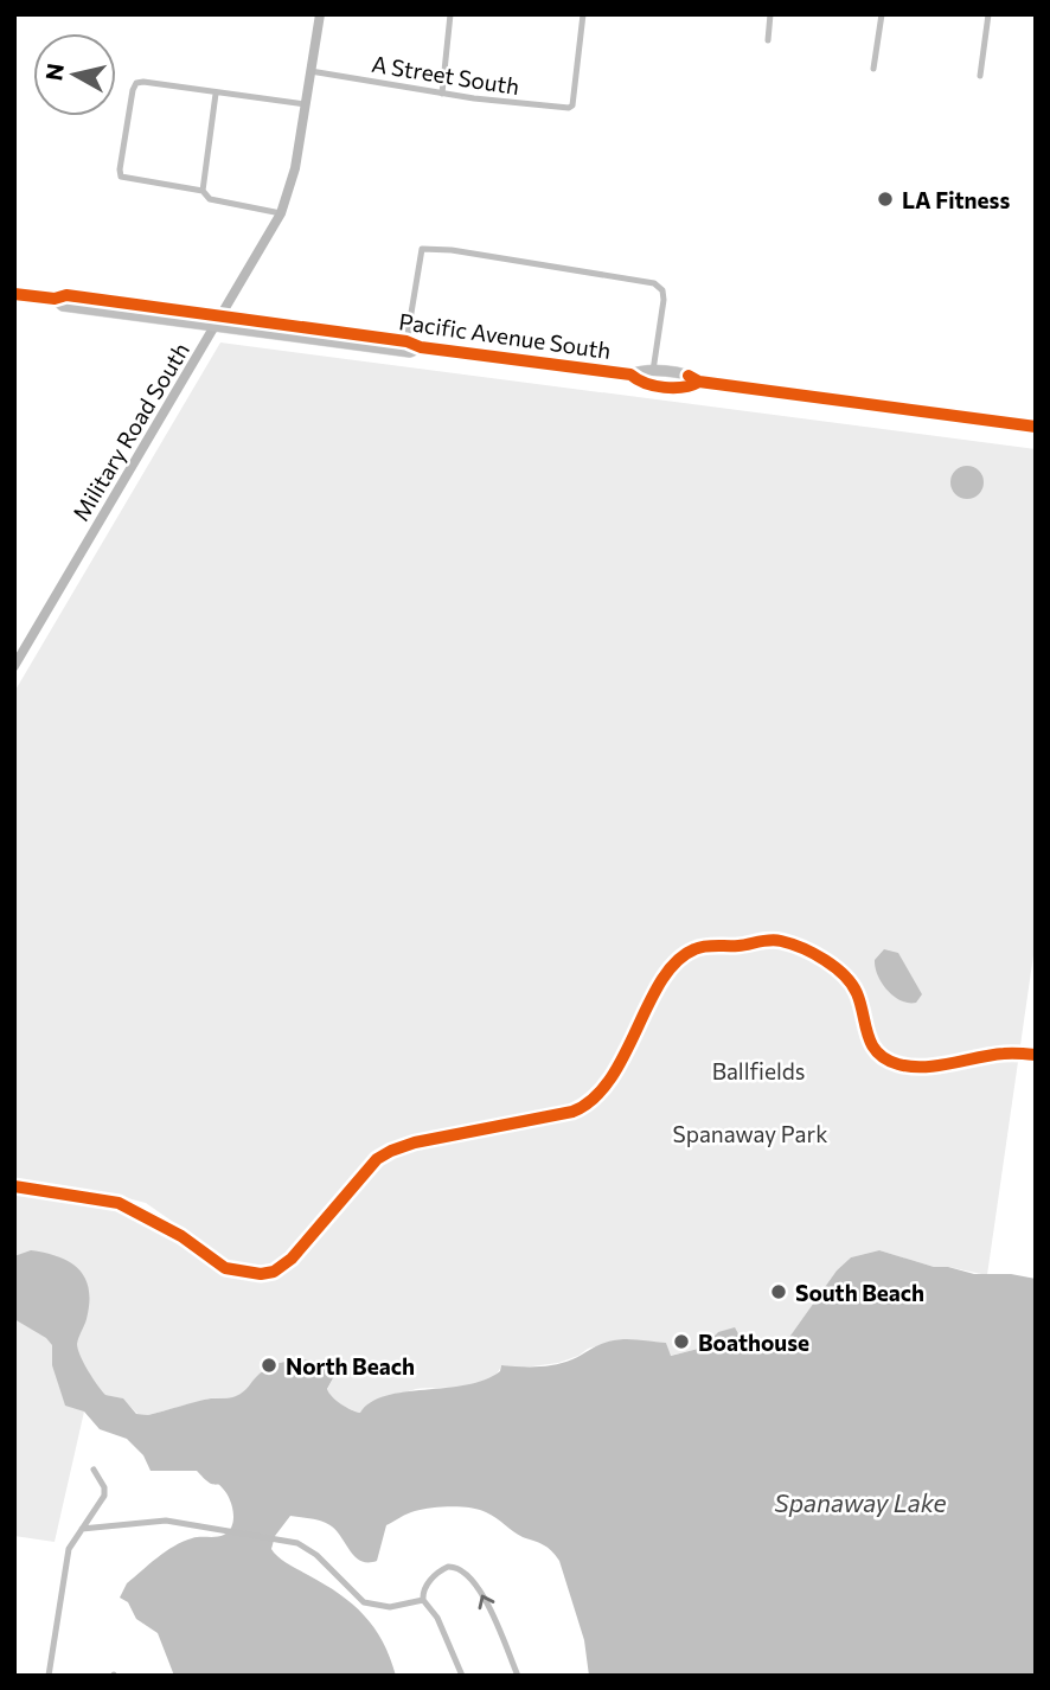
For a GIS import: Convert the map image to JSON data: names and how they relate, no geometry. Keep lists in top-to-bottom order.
{
  "streets": {
    "main road": ["Pacific Avenue South", "Military Road South"],
    "street": ["A Street South"]
  },
  "crossings": [
    ["A Street South", "Military Road South"],
    ["Pacific Avenue South", "Military Road South"]
  ],
  "water": ["Spanaway Lake"],
  "parks": ["Ballfields", "Spanaway Park"],
  "places": [
    "LA Fitness",
    "South Beach",
    "Boathouse",
    "North Beach"
  ],
  "north": "left"
}
